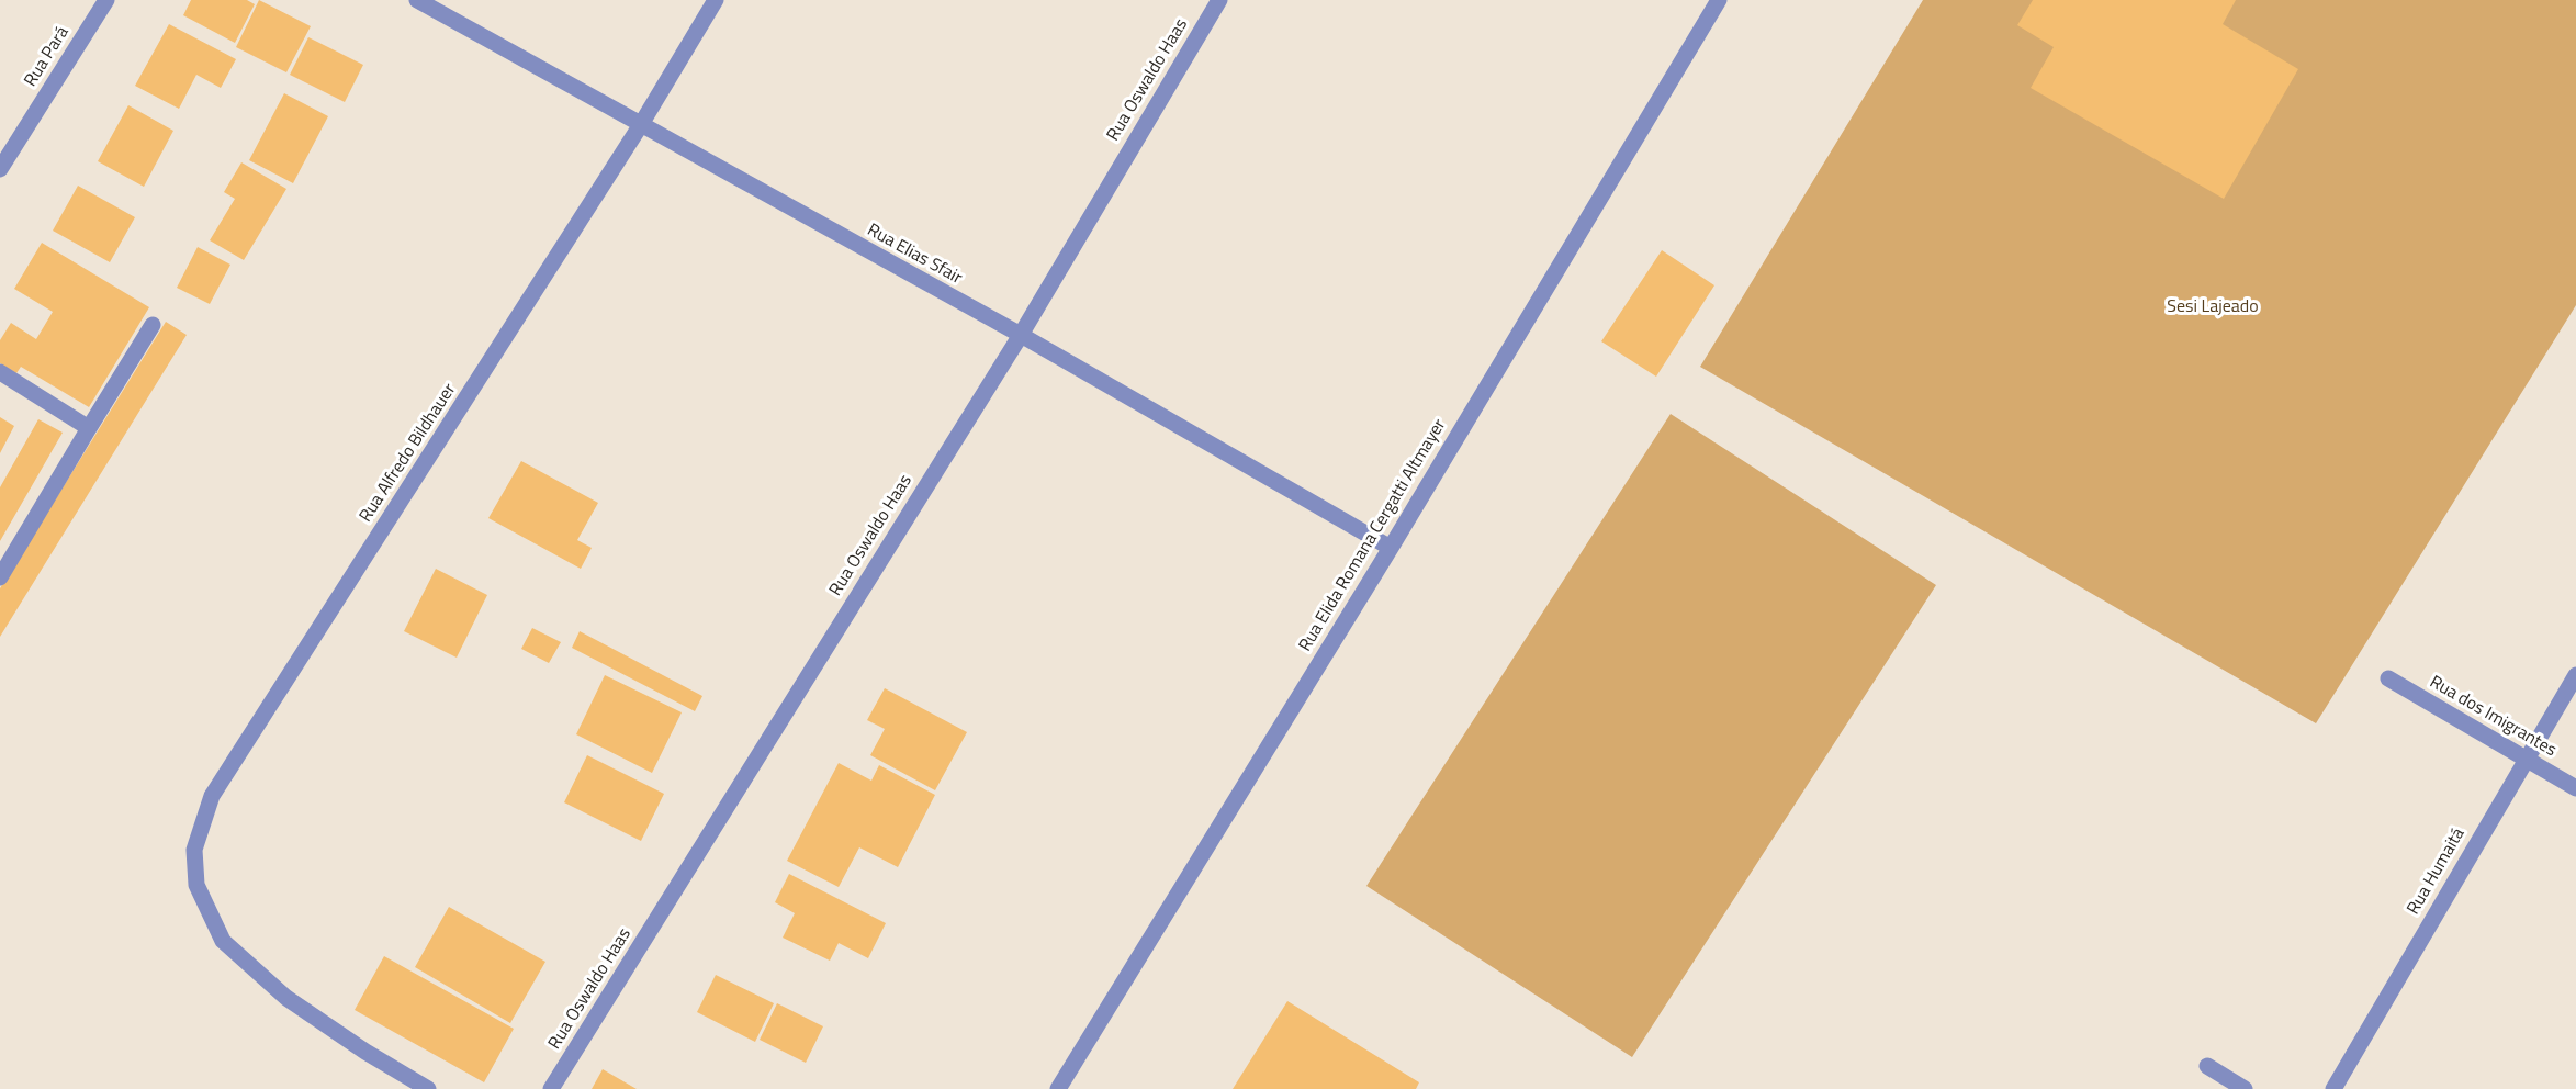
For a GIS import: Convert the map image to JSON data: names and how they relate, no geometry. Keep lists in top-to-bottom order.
{
  "streets": {
    "street": [
      "Rua Pará",
      "Rua Oswaldo Haas",
      "Rua Elias Sfair",
      "Rua Alfredo Bildhauer",
      "Rua Elida Romana Cergatti Altmayer",
      "Rua dos Imigrantes",
      "Rua Humaitá"
    ]
  },
  "crossings": [
    ["Rua Oswaldo Haas", "Rua Elias Sfair"],
    ["Rua Elias Sfair", "Rua Alfredo Bildhauer"],
    ["Rua Elias Sfair", "Rua Elida Romana Cergatti Altmayer"],
    ["Rua dos Imigrantes", "Rua Humaitá"]
  ],
  "parks": ["Sesi Lajeado"]
}
